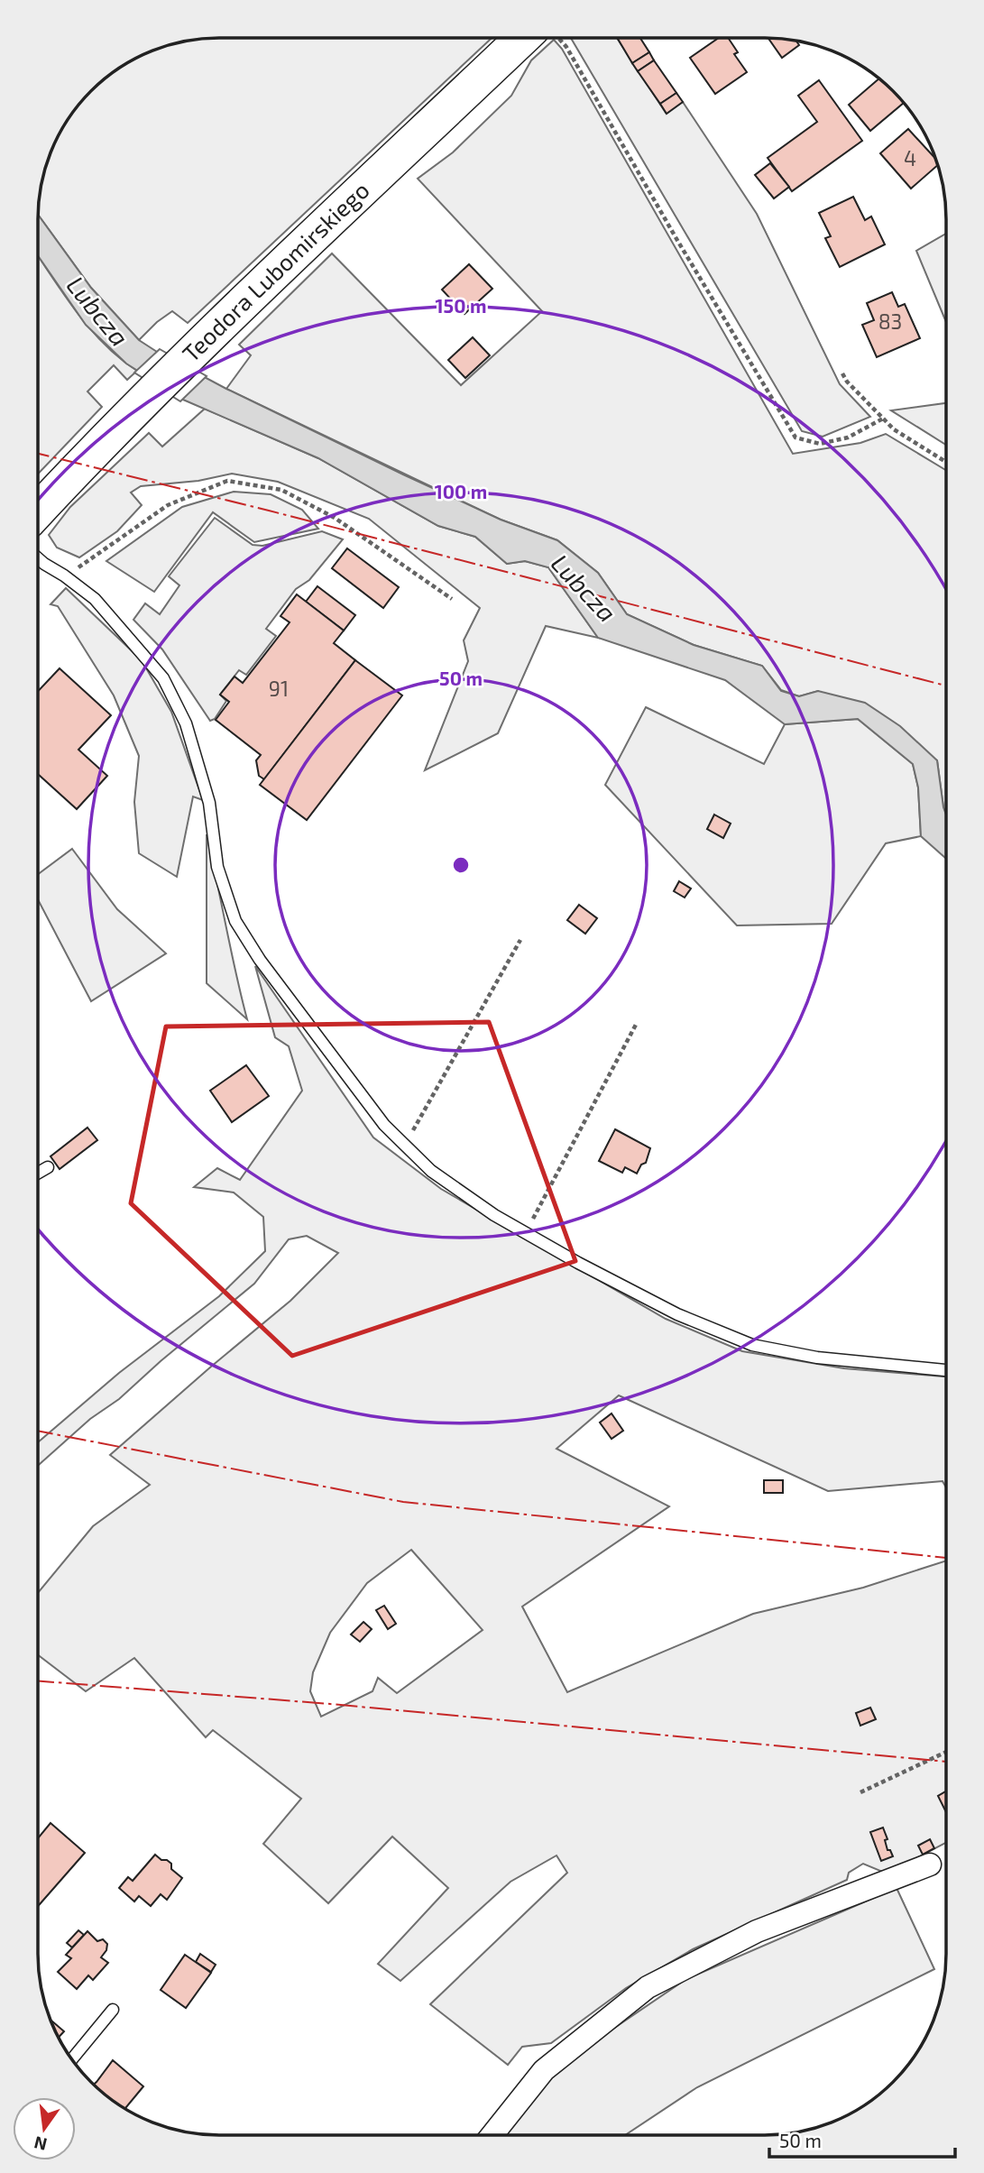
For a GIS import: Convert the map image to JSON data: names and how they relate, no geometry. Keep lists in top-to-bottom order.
{
  "streets": {
    "highway": ["Teodora Lubomirskiego"]
  },
  "water": ["Lubcza"],
  "house_numbers": ["4", "83", "91"],
  "scale_bar": "50 m",
  "north": "bottom",
  "rings": ["150 m", "100 m", "50 m"]
}
